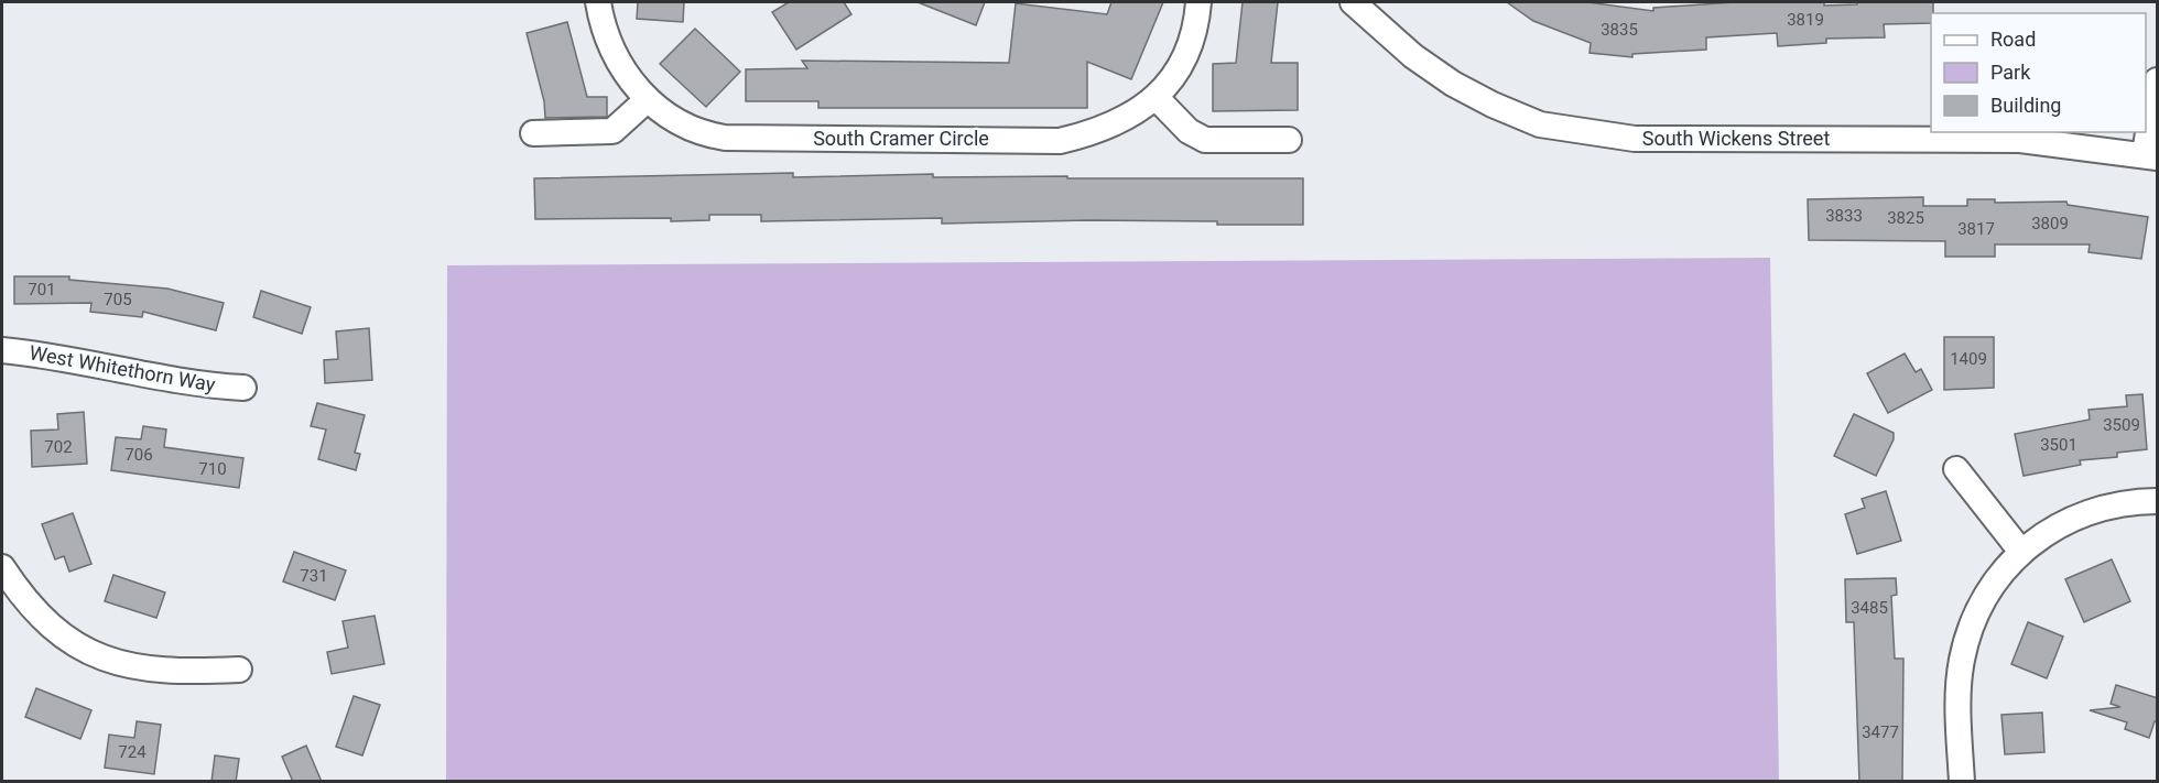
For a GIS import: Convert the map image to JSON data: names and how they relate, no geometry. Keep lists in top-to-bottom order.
{
  "streets": {
    "street": ["South Cramer Circle", "South Wickens Street", "West Whitethorn Way"]
  },
  "house_numbers": [
    "3819",
    "3835",
    "3833",
    "3825",
    "3809",
    "3817",
    "701",
    "705",
    "1409",
    "3509",
    "3501",
    "702",
    "706",
    "710",
    "731",
    "3485",
    "3477",
    "724"
  ],
  "legend": ["Road", "Park", "Building"]
}
